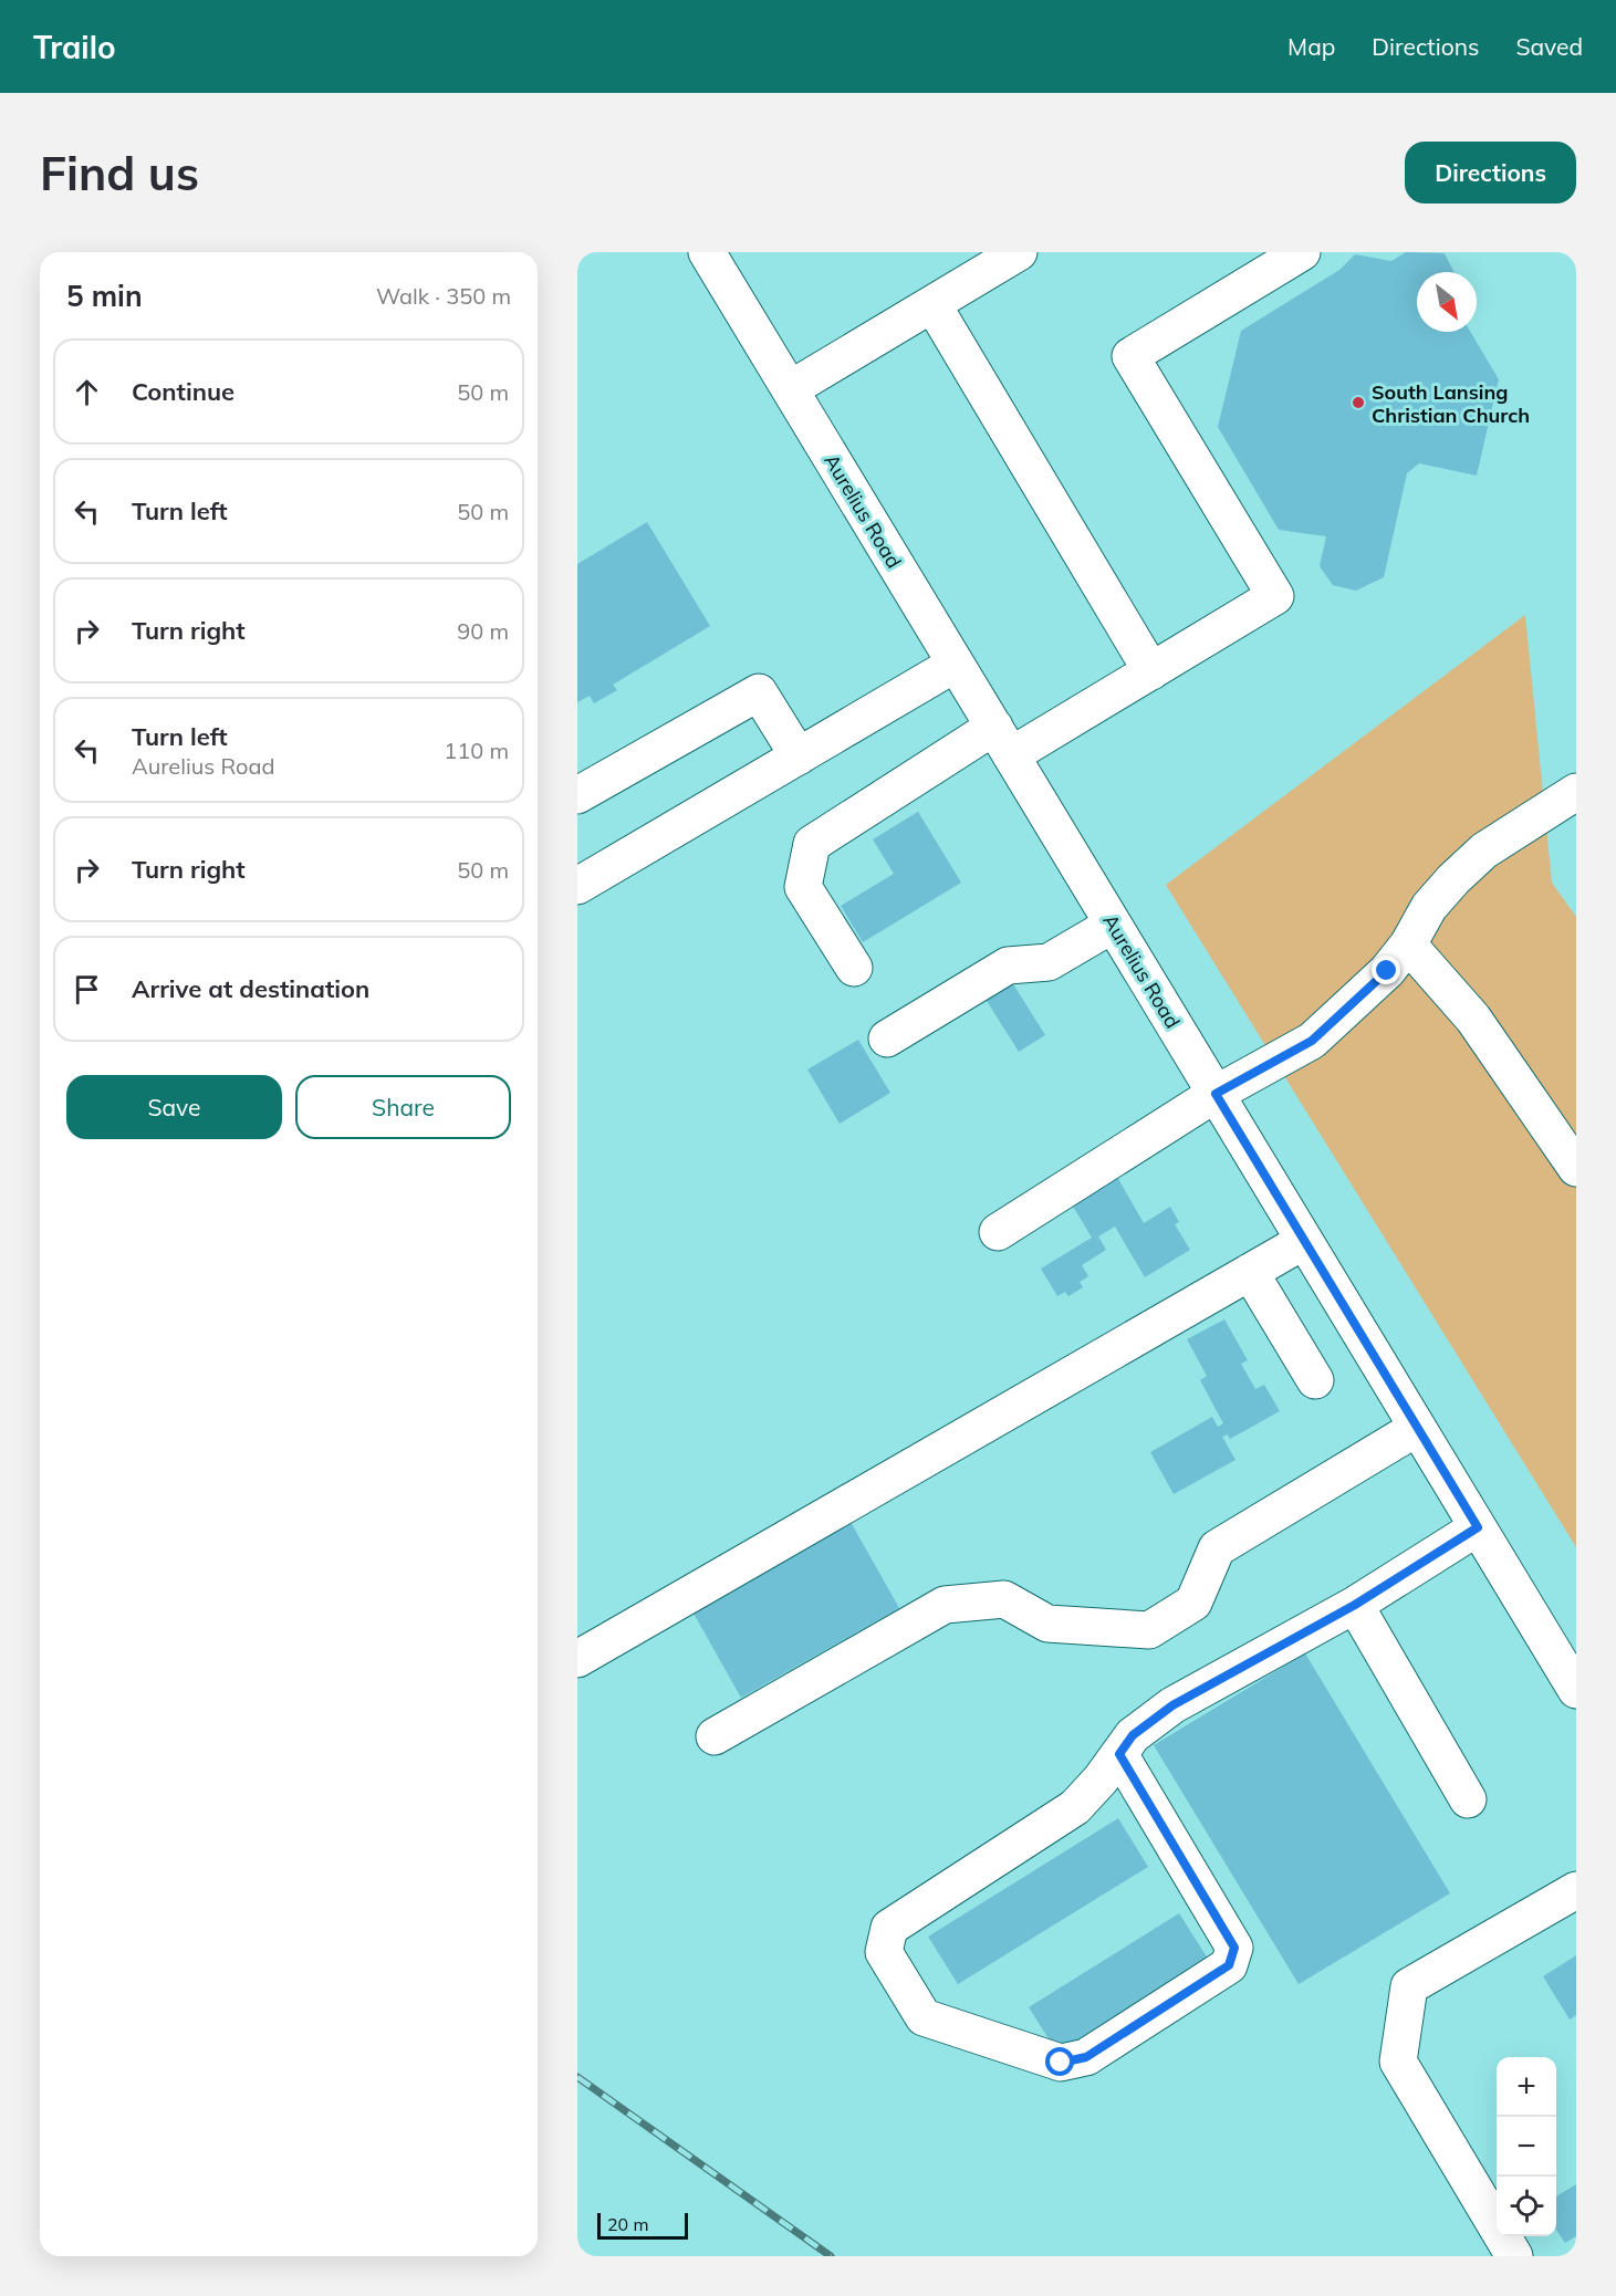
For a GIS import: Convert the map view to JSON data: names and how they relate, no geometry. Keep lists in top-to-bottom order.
{
  "streets": {
    "street": ["Aurelius Road"]
  },
  "places": ["South Lansing Christian Church"],
  "scale_bar": "20 m",
  "north": "bottom right",
  "page": {
    "header": "Trailo",
    "nav": ["Map", "Directions", "Saved"],
    "buttons": [
      "Directions",
      ["Save", "Share"]
    ],
    "title": "Find us",
    "heading": ["5 min", "Walk · 350 m"],
    "list": [
      ["Continue", "50 m"],
      ["Turn left", "50 m"],
      ["Turn right", "90 m"],
      ["Turn left", "Aurelius Road", "110 m"],
      ["Turn right", "50 m"],
      "Arrive at destination"
    ],
    "map_buttons": ["+", "−"],
    "scale": "20 m"
  }
}
